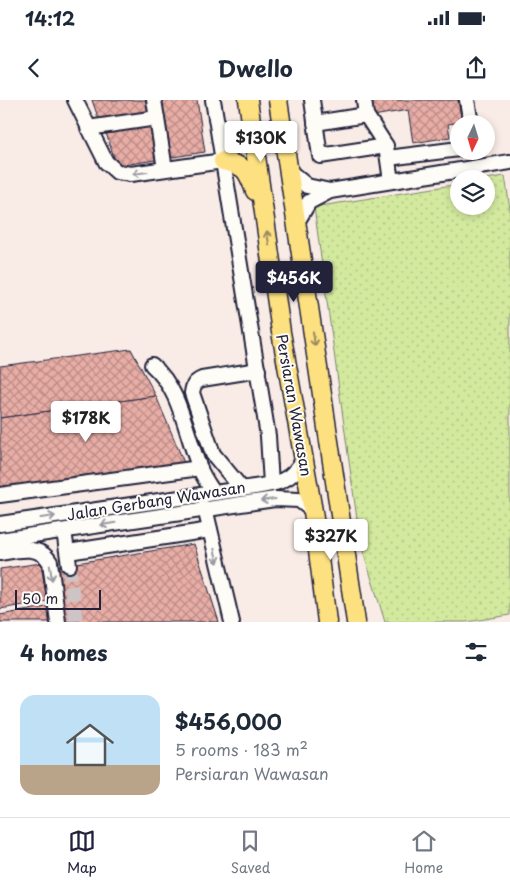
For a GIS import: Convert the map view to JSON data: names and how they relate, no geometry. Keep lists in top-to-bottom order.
{
  "streets": {
    "main road": ["Persiaran Wawasan"],
    "street": ["Jalan Gerbang Wawasan"]
  },
  "crossings": [
    ["Persiaran Wawasan", "Jalan Gerbang Wawasan"]
  ],
  "scale_bar": "50 m",
  "north": "bottom",
  "page": {
    "status": "14:12",
    "header": "Dwello",
    "price": [
      "$130K",
      "$456K",
      "$178K",
      "$327K"
    ],
    "scale": "50 m",
    "heading": "4 homes",
    "list": [
      {
        "name": "$456,000",
        "note": "5 rooms · 183 m² · Persiaran Wawasan"
      }
    ],
    "tabs": ["Map", "Saved", "Home"]
  }
}
